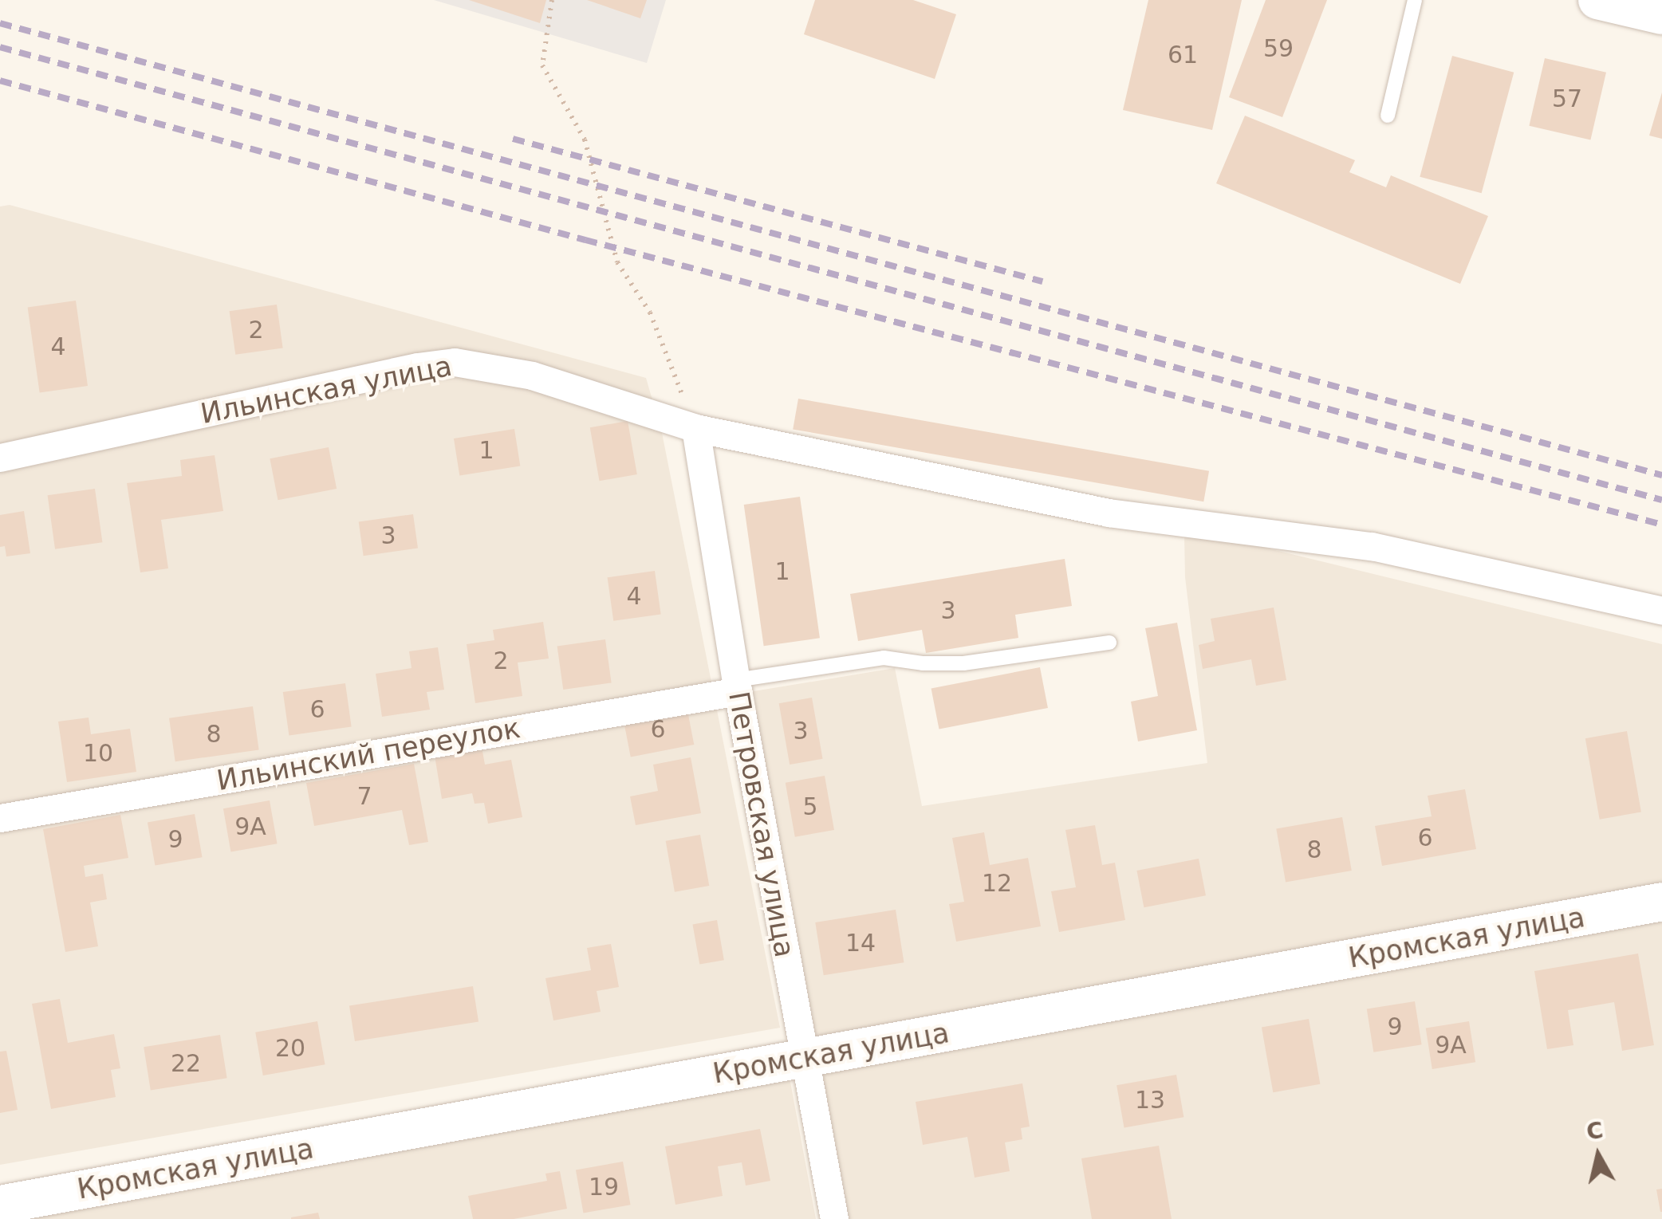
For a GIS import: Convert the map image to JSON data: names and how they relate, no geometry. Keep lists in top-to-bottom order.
{
  "streets": {
    "street": [
      "Ильинская улица",
      "Ильинский переулок",
      "Петровская улица",
      "Кромская улица"
    ]
  },
  "crossings": [
    ["Ильинская улица", "Петровская улица"],
    ["Ильинский переулок", "Петровская улица"],
    ["Петровская улица", "Кромская улица"]
  ],
  "house_numbers": [
    "59",
    "61",
    "57",
    "2",
    "4",
    "1",
    "3",
    "1",
    "4",
    "3",
    "2",
    "6",
    "6",
    "3",
    "8",
    "10",
    "7",
    "5",
    "9А",
    "6",
    "9",
    "8",
    "12",
    "14",
    "9",
    "9А",
    "20",
    "22",
    "13",
    "19"
  ],
  "north": "top"
}
